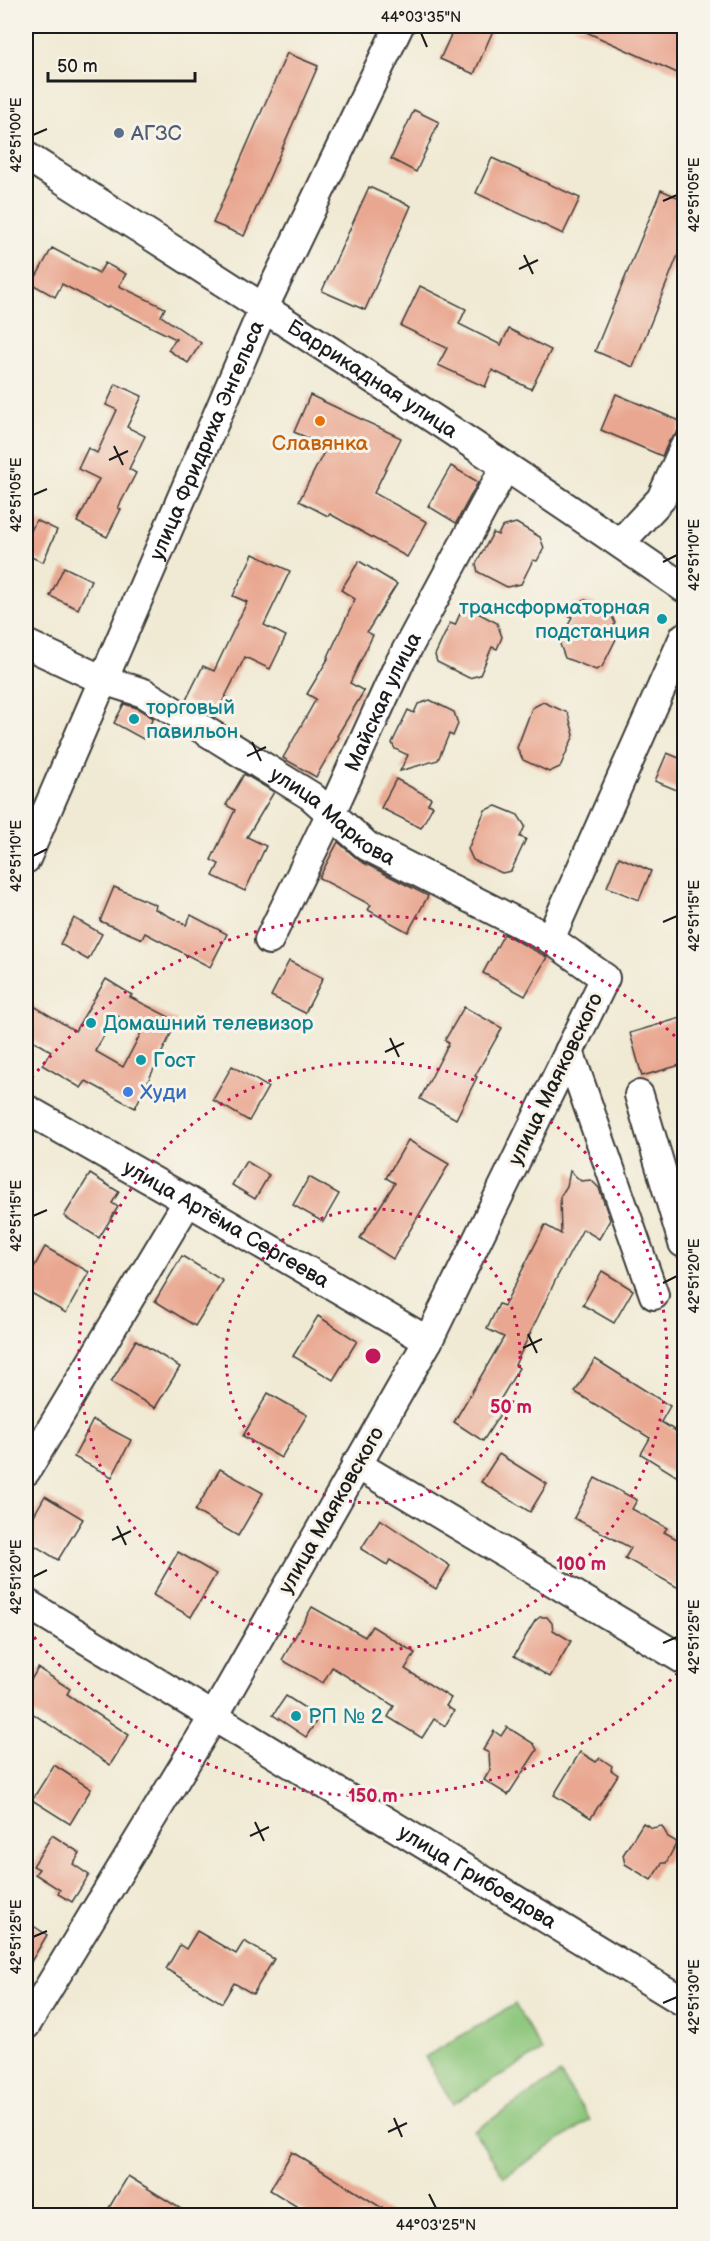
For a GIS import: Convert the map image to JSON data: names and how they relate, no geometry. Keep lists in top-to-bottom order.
{
  "streets": {
    "street": [
      "Баррикадная улица",
      "улица Фридриха Энгельса",
      "Майская улица",
      "улица Маркова",
      "улица Маяковского",
      "улица Артёма Сергеева",
      "улица Грибоедова"
    ]
  },
  "crossings": [
    ["Баррикадная улица", "улица Фридриха Энгельса"],
    ["Баррикадная улица", "Майская улица"],
    ["улица Фридриха Энгельса", "улица Маркова"],
    ["Майская улица", "улица Маркова"],
    ["улица Маркова", "улица Маяковского"],
    ["улица Маяковского", "улица Артёма Сергеева"],
    ["улица Маяковского", "улица Грибоедова"]
  ],
  "places": [
    "АГЗС",
    "Славянка",
    "трансформаторная подстанция",
    "торговый павильон",
    "Домашний телевизор",
    "Гост",
    "Худи",
    "РП № 2"
  ],
  "scale_bar": "50 m",
  "coordinates": [
    "44°03'35\"N",
    "42°51'00\"E",
    "42°51'05\"E",
    "42°51'10\"E",
    "42°51'15\"E",
    "42°51'20\"E",
    "42°51'25\"E",
    "42°51'30\"E",
    "44°03'25\"N"
  ],
  "rings": ["50 m", "100 m", "150 m"]
}
